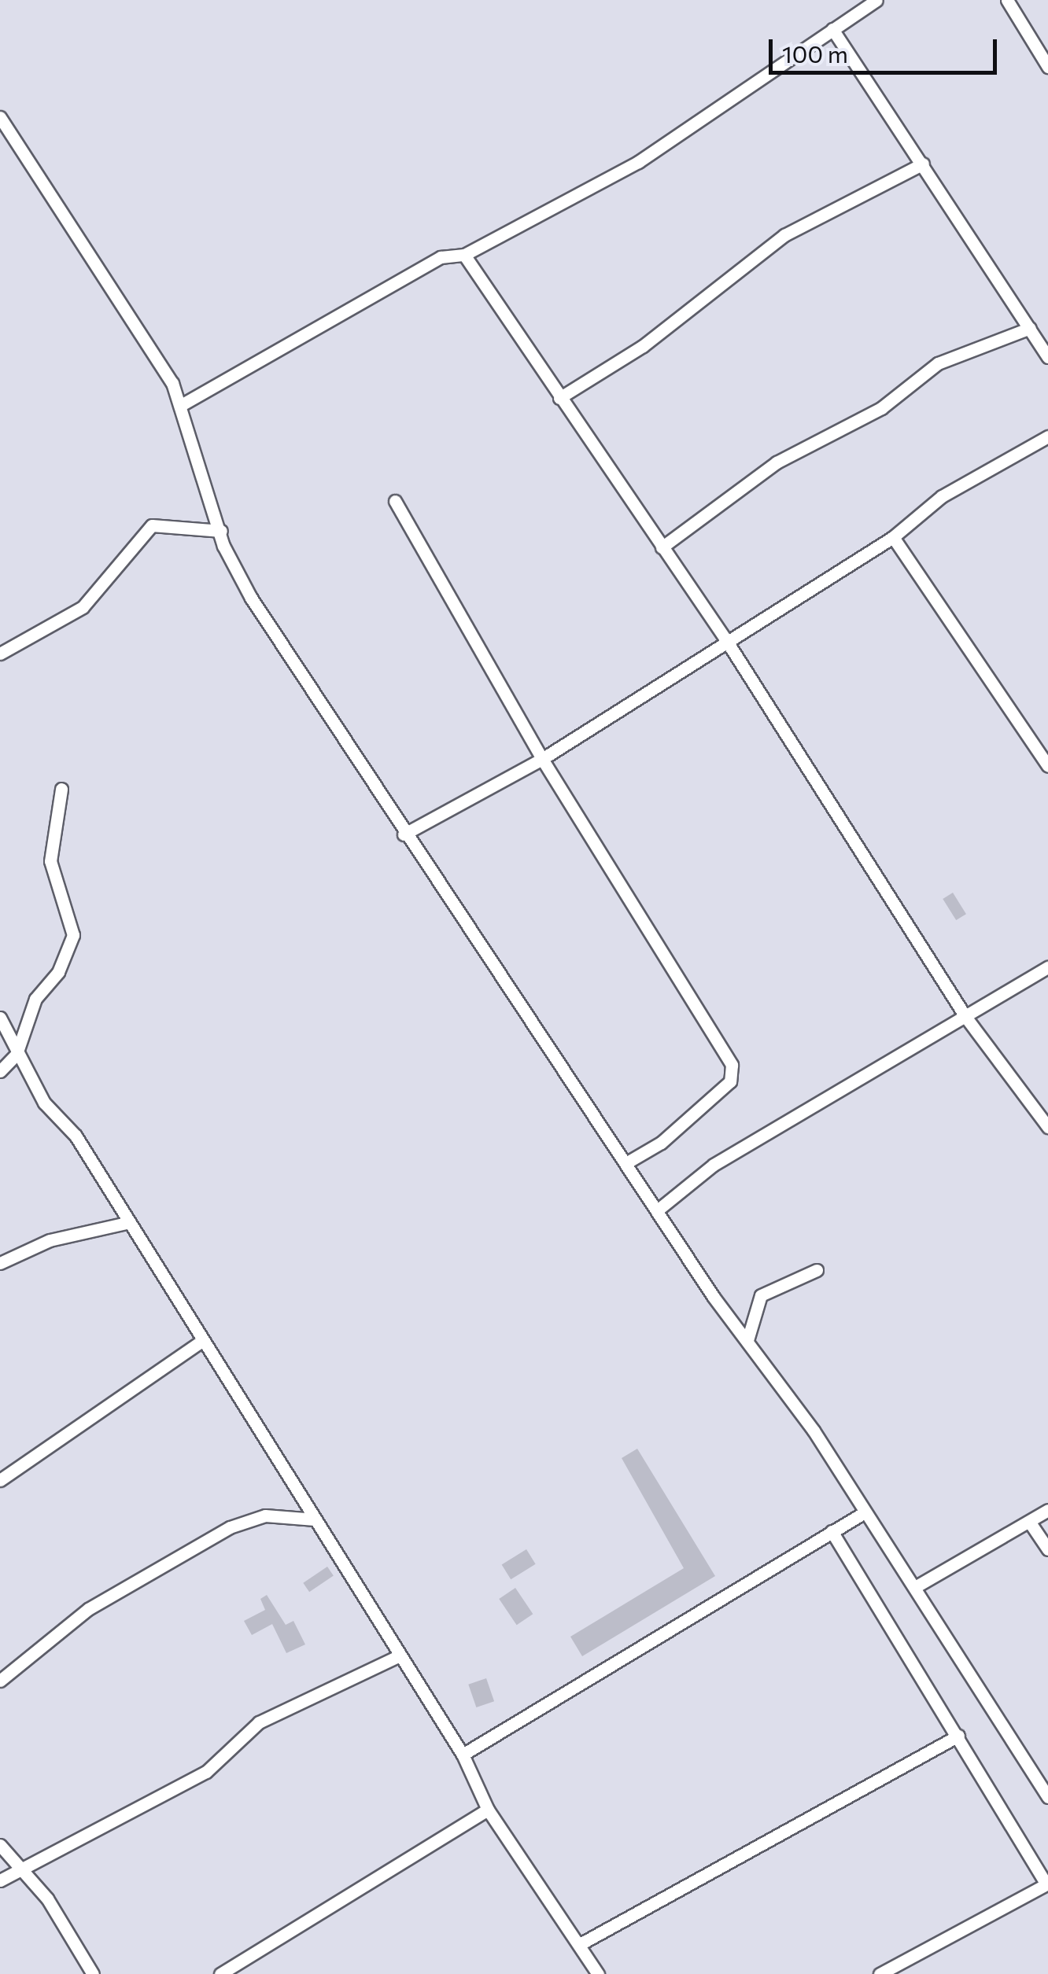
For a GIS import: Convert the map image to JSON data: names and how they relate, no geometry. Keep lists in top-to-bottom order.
{
  "scale_bar": "100 m"
}
